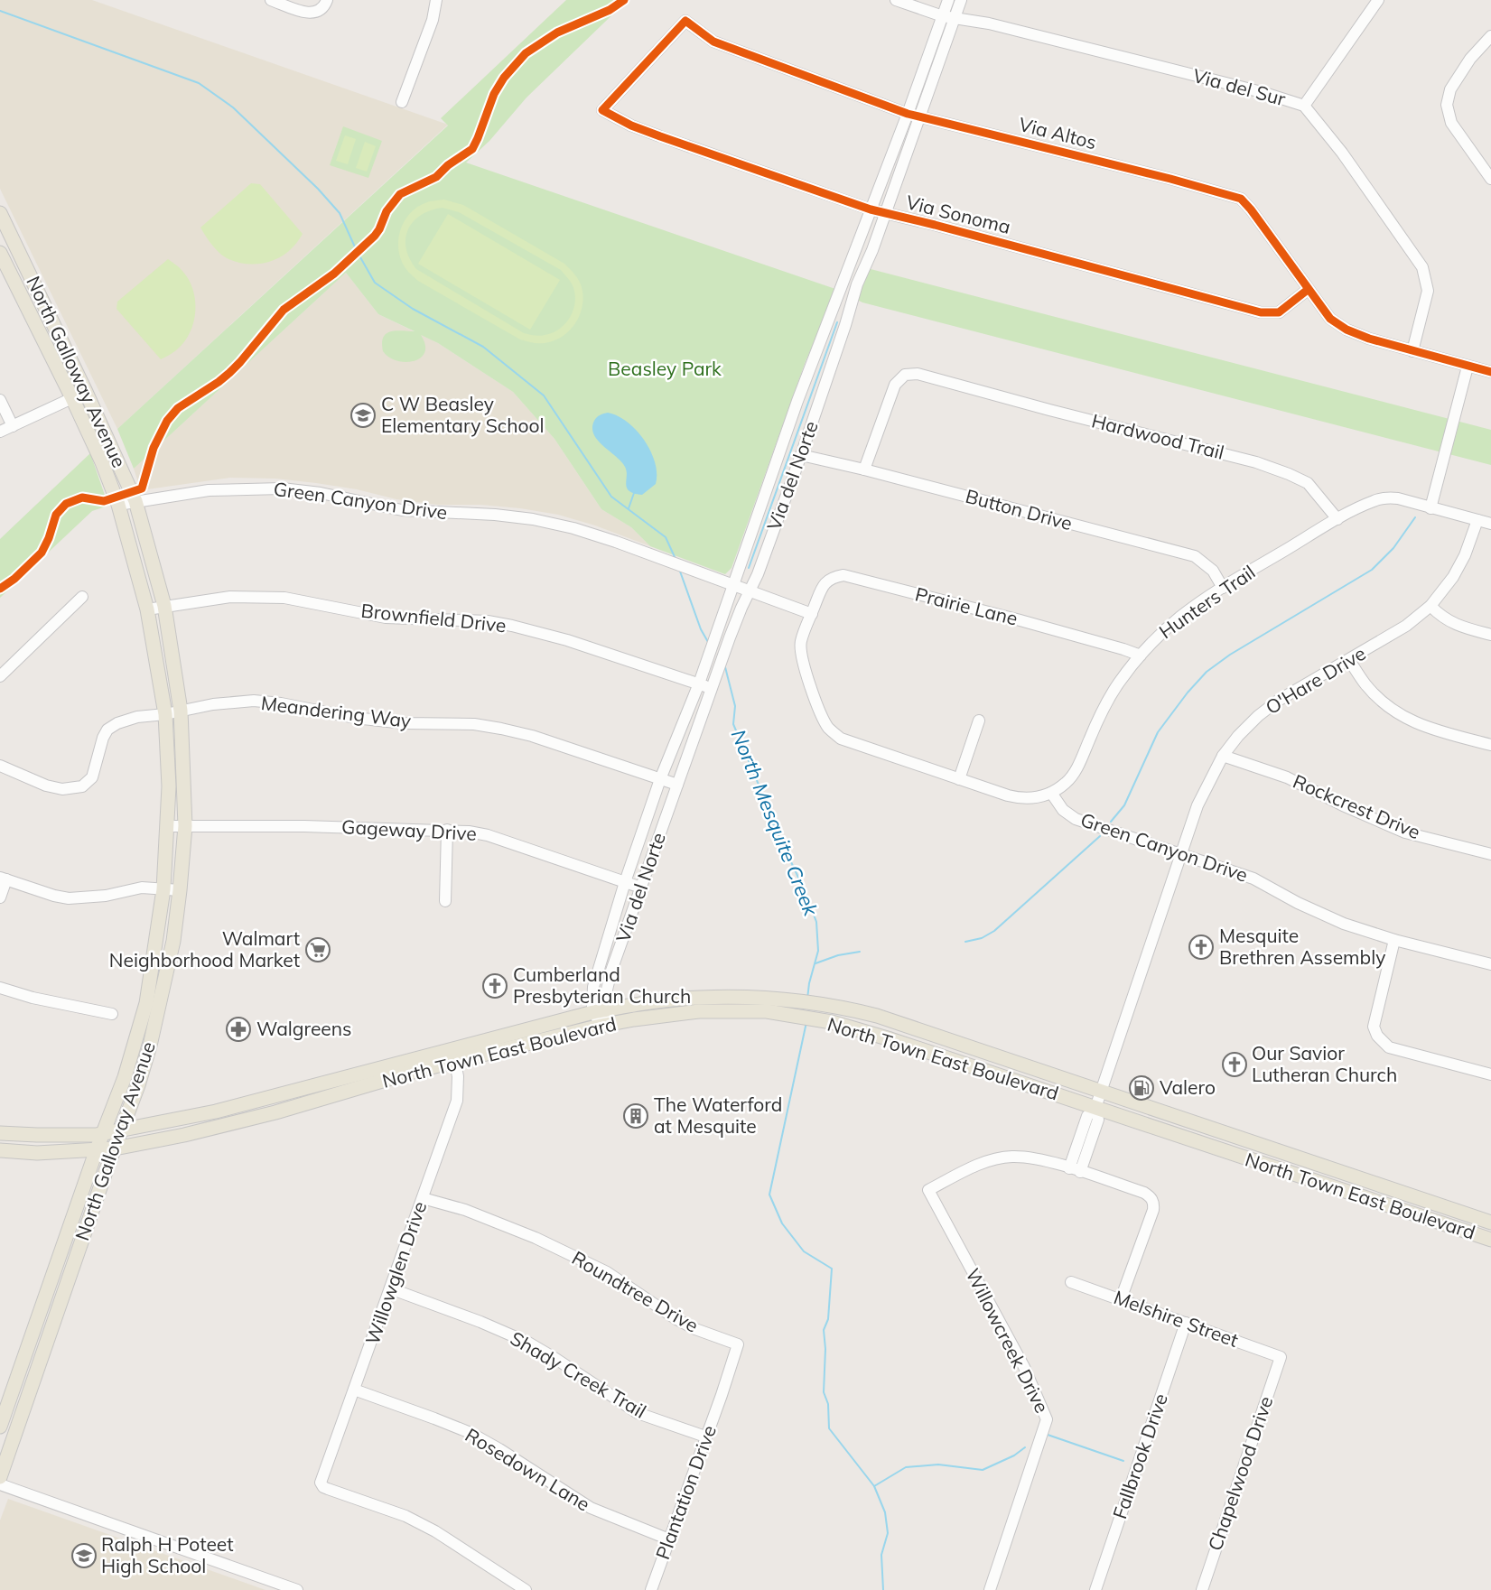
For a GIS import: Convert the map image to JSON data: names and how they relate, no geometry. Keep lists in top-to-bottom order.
{
  "streets": {
    "main road": ["North Galloway Avenue", "North Town East Boulevard"],
    "street": [
      "Via del Sur",
      "Via Altos",
      "Via Sonoma",
      "Hardwood Trail",
      "Via del Norte",
      "Green Canyon Drive",
      "Button Drive",
      "Hunters Trail",
      "Prairie Lane",
      "Brownfield Drive",
      "O'Hare Drive",
      "Meandering Way",
      "Rockcrest Drive",
      "Gageway Drive",
      "Willowglen Drive",
      "Roundtree Drive",
      "Melshire Street",
      "Willowcreek Drive",
      "Shady Creek Trail",
      "Fallbrook Drive",
      "Rosedown Lane",
      "Chapelwood Drive",
      "Plantation Drive"
    ]
  },
  "crossings": [
    ["Via del Sur", "Via Altos"],
    ["Via del Sur", "Via del Norte"],
    ["Via Altos", "Via Sonoma"],
    ["Via Altos", "Via del Norte"],
    ["Via Sonoma", "Via del Norte"],
    ["North Galloway Avenue", "Green Canyon Drive"],
    ["North Galloway Avenue", "Brownfield Drive"],
    ["North Galloway Avenue", "Meandering Way"],
    ["North Galloway Avenue", "Gageway Drive"],
    ["North Galloway Avenue", "North Town East Boulevard"],
    ["Hardwood Trail", "Button Drive"],
    ["Hardwood Trail", "Hunters Trail"],
    ["Via del Norte", "Green Canyon Drive"],
    ["Via del Norte", "Button Drive"],
    ["Via del Norte", "Brownfield Drive"],
    ["Via del Norte", "Meandering Way"],
    ["Via del Norte", "Gageway Drive"],
    ["Via del Norte", "North Town East Boulevard"],
    ["Green Canyon Drive", "Hunters Trail"],
    ["Green Canyon Drive", "O'Hare Drive"],
    ["Button Drive", "Hunters Trail"],
    ["Hunters Trail", "Prairie Lane"],
    ["O'Hare Drive", "Rockcrest Drive"],
    ["O'Hare Drive", "North Town East Boulevard"],
    ["O'Hare Drive", "Willowcreek Drive"],
    ["North Town East Boulevard", "Willowglen Drive"],
    ["Willowglen Drive", "Roundtree Drive"],
    ["Willowglen Drive", "Shady Creek Trail"],
    ["Willowglen Drive", "Rosedown Lane"],
    ["Roundtree Drive", "Plantation Drive"],
    ["Melshire Street", "Fallbrook Drive"],
    ["Melshire Street", "Chapelwood Drive"],
    ["Shady Creek Trail", "Plantation Drive"],
    ["Rosedown Lane", "Plantation Drive"]
  ],
  "water": ["North Mesquite Creek"],
  "parks": ["Beasley Park"],
  "places": {
    "school or university": ["C W Beasley Elementary School", "Ralph H Poteet High School"],
    "church": ["Mesquite Brethren Assembly", "Cumberland Presbyterian Church", "Our Savior Lutheran Church"],
    "supermarket": ["Walmart Neighborhood Market"],
    "pharmacy": ["Walgreens"],
    "fuel station": ["Valero"],
    "building": ["The Waterford at Mesquite"]
  }
}
